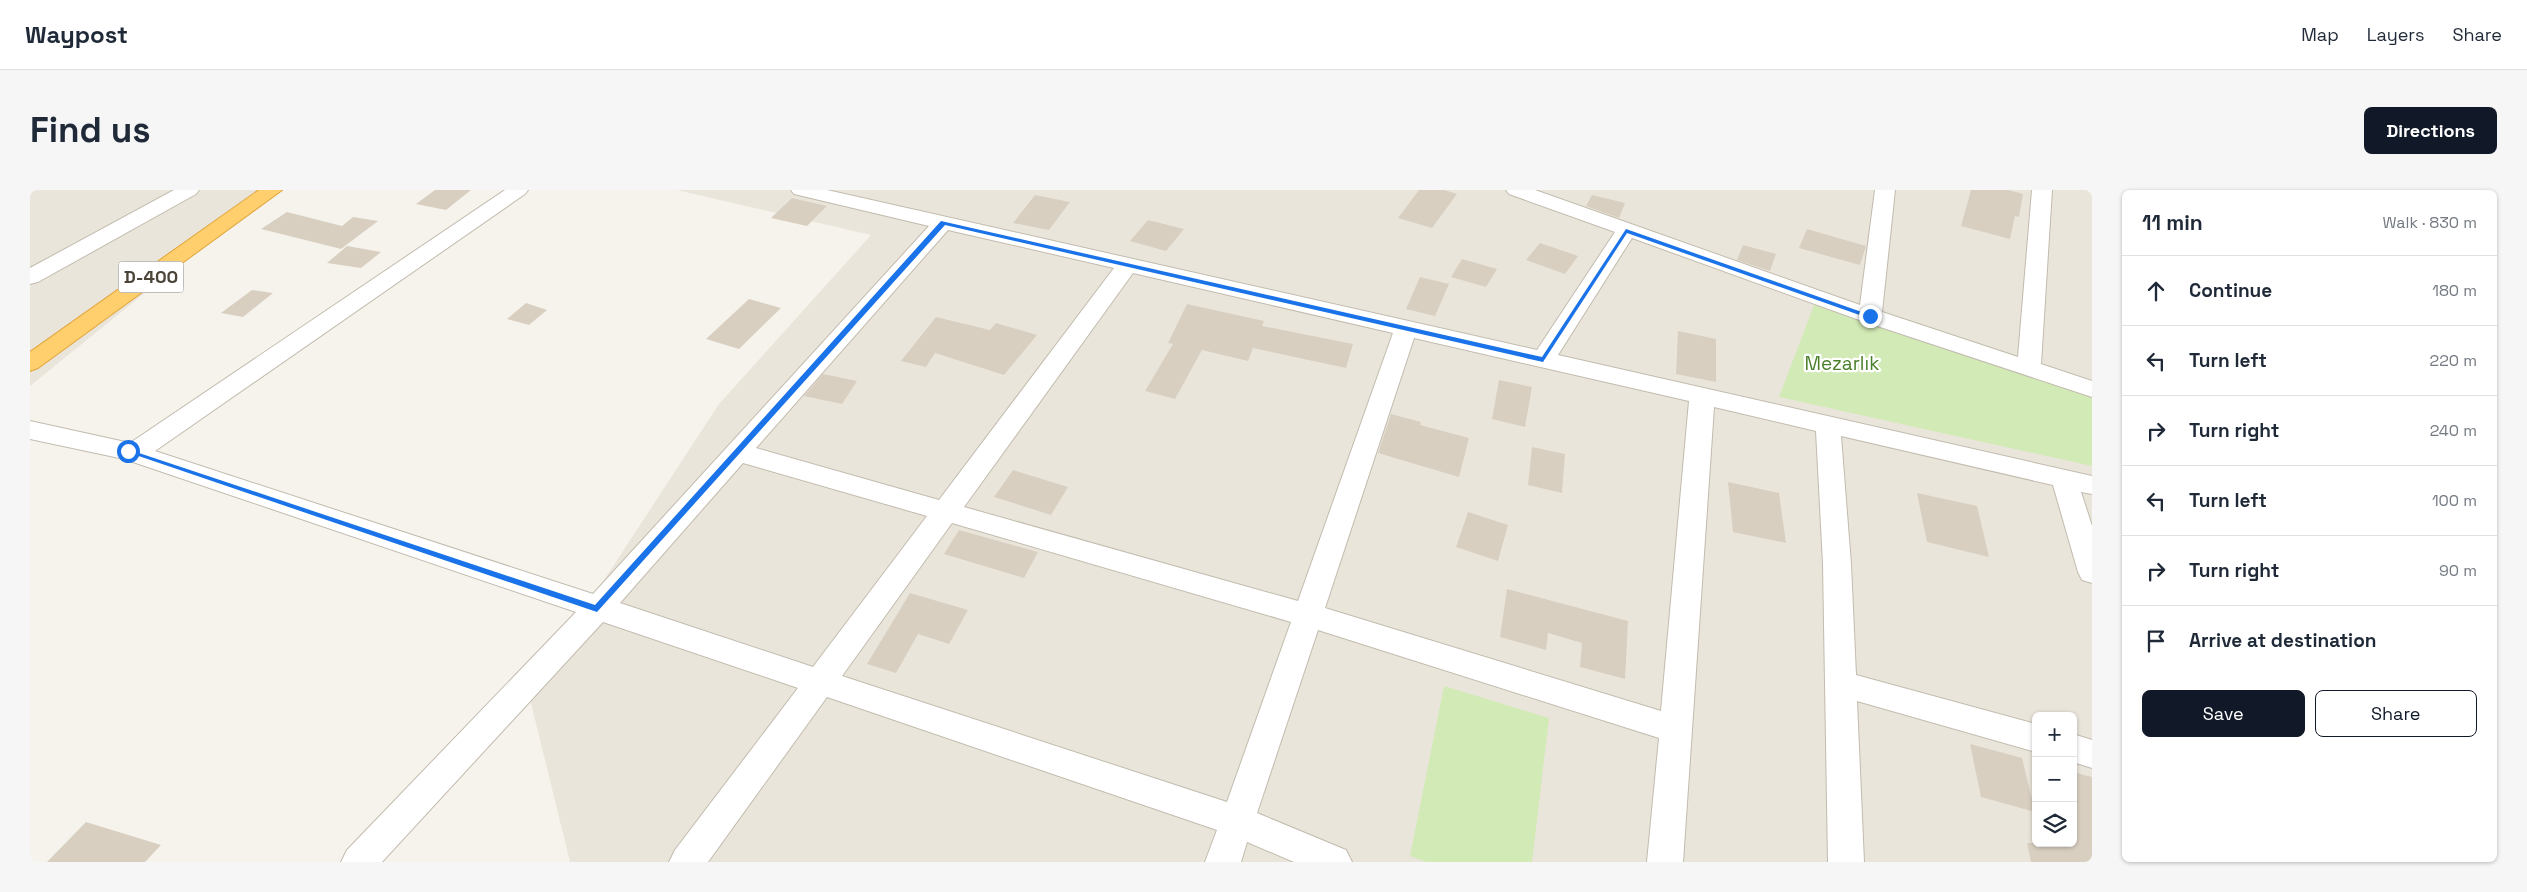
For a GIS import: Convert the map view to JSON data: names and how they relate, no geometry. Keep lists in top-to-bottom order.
{
  "streets": {
    "highway": ["D-400"]
  },
  "parks": ["Mezarlık"],
  "page": {
    "header": "Waypost",
    "nav": ["Map", "Layers", "Share"],
    "buttons": [
      "Directions",
      ["Save", "Share"]
    ],
    "title": "Find us",
    "heading": ["11 min", "Walk · 830 m"],
    "list": [
      ["Continue", "180 m"],
      ["Turn left", "220 m"],
      ["Turn right", "240 m"],
      ["Turn left", "100 m"],
      ["Turn right", "90 m"],
      "Arrive at destination"
    ],
    "map_buttons": ["+", "−"]
  }
}
